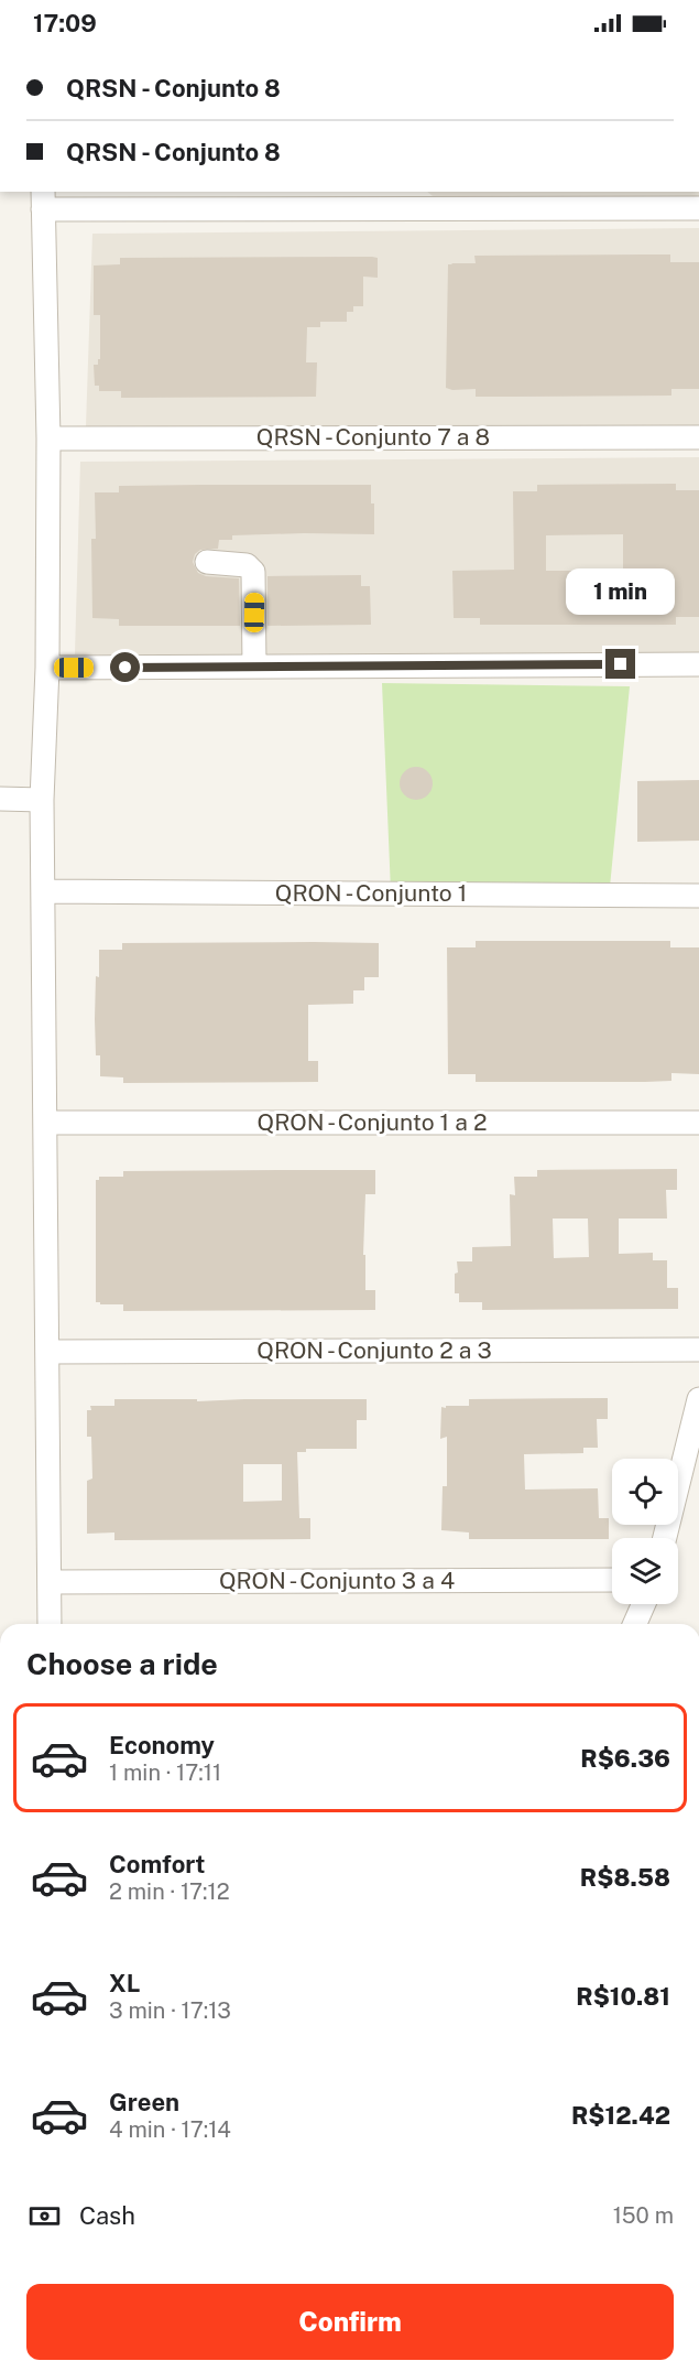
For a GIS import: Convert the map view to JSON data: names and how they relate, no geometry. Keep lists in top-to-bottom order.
{
  "streets": {
    "street": [
      "QRSN - Conjunto 7 a 8",
      "QRON - Conjunto 1",
      "QRON - Conjunto 1 a 2",
      "QRON - Conjunto 2 a 3",
      "QRON - Conjunto 3 a 4"
    ]
  },
  "page": {
    "status": "17:09",
    "banner": ["QRSN - Conjunto 8", "QRSN - Conjunto 8"],
    "bubble": "1 min",
    "heading": "Choose a ride",
    "list": [
      {
        "name": "Economy",
        "note": "1 min · 17:11",
        "value": "R$6.36"
      },
      {
        "name": "Comfort",
        "note": "2 min · 17:12",
        "value": "R$8.58"
      },
      {
        "name": "XL",
        "note": "3 min · 17:13",
        "value": "R$10.81"
      },
      {
        "name": "Green",
        "note": "4 min · 17:14",
        "value": "R$12.42"
      }
    ],
    "pay": ["Cash", "150 m"],
    "buttons": "Confirm"
  }
}
